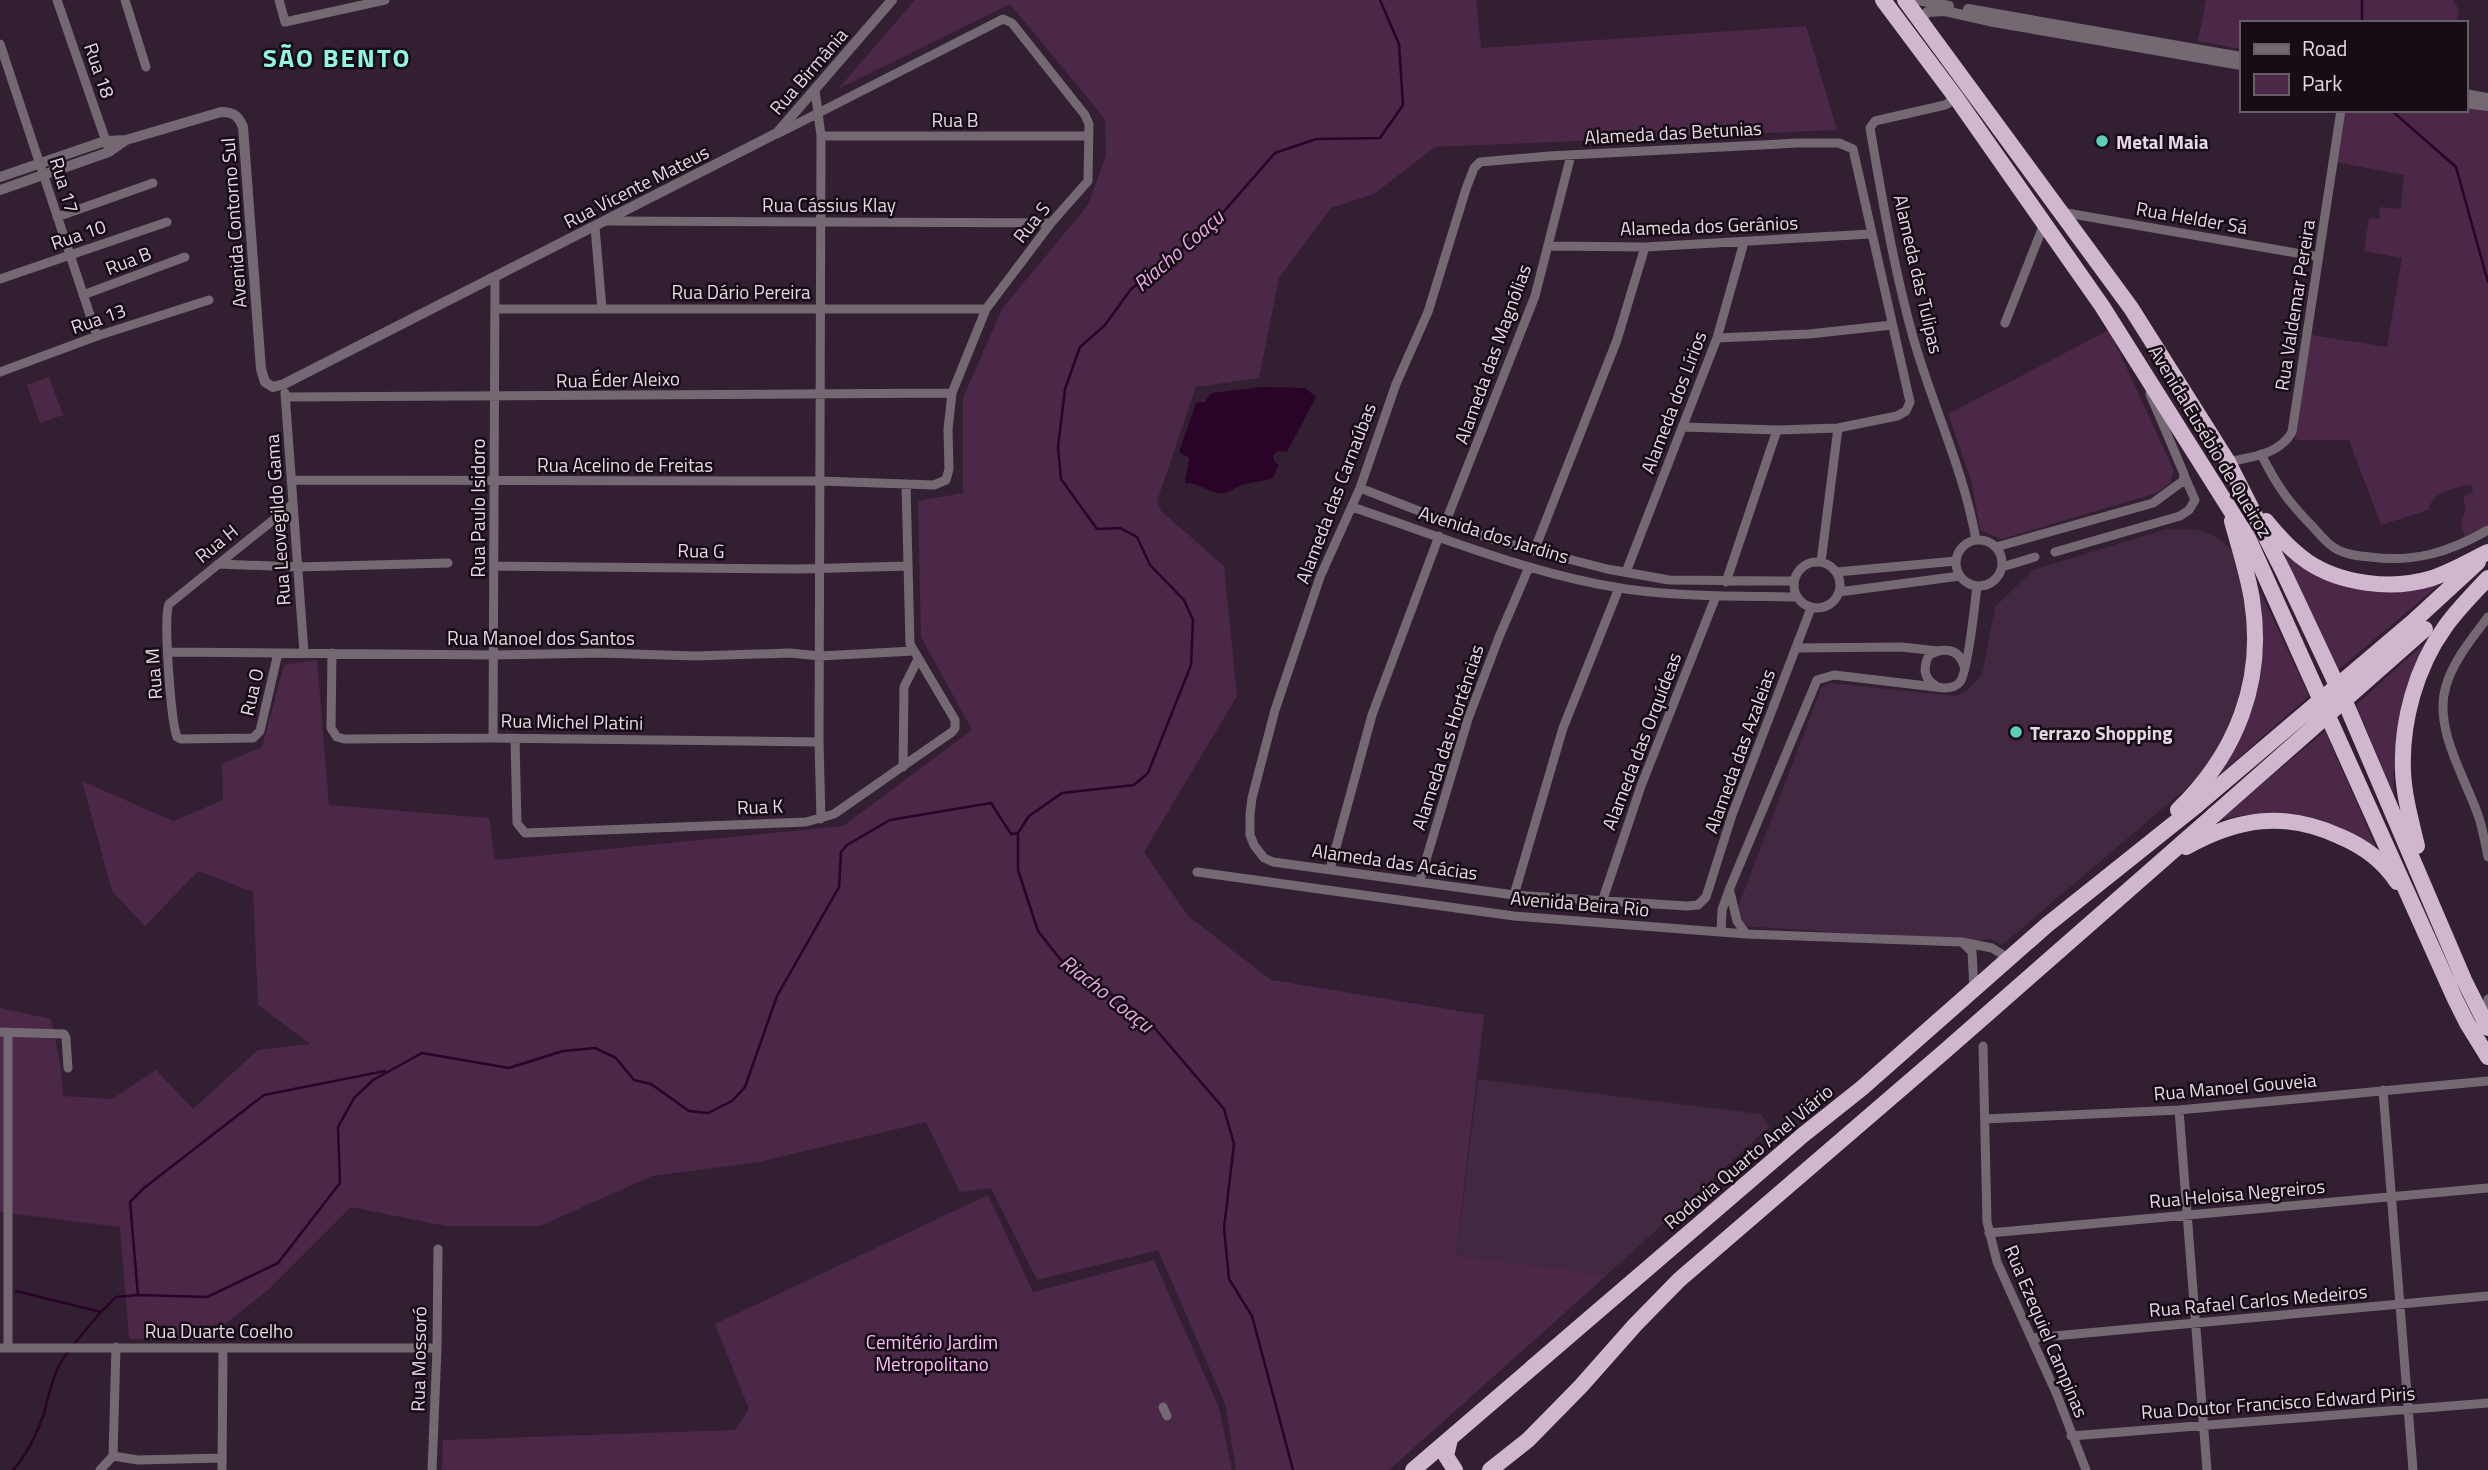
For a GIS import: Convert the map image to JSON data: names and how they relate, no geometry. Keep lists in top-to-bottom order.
{
  "streets": {
    "highway": ["Avenida Eusébio de Queiroz", "Rodovia Quarto Anel Viário"],
    "street": [
      "Rua 18",
      "Rua Birmânia",
      "Rua B",
      "Alameda das Betunias",
      "Rua 17",
      "Rua Vicente Mateus",
      "Rua Cássius Klay",
      "Rua Helder Sá",
      "Rua S",
      "Avenida Contorno Sul",
      "Alameda dos Gerânios",
      "Rua 10",
      "Alameda das Tulipas",
      "Rua Dário Pereira",
      "Rua Valdemar Pereira",
      "Rua 13",
      "Alameda das Magnólias",
      "Rua Éder Aleixo",
      "Alameda dos Lírios",
      "Rua Acelino de Freitas",
      "Alameda das Carnaúbas",
      "Rua Paulo Isidoro",
      "Rua Leovegildo Gama",
      "Avenida dos Jardins",
      "Rua H",
      "Rua G",
      "Rua Manoel dos Santos",
      "Rua M",
      "Rua O",
      "Rua Michel Platini",
      "Alameda das Hortências",
      "Alameda das Orquídeas",
      "Alameda das Azaleias",
      "Rua K",
      "Alameda das Acácias",
      "Avenida Beira Rio",
      "Rua Manoel Gouveia",
      "Rua Heloisa Negreiros",
      "Rua Rafael Carlos Medeiros",
      "Rua Duarte Coelho",
      "Rua Ezequiel Campinas",
      "Rua Mossoró",
      "Rua Doutor Francisco Edward Piris"
    ]
  },
  "crossings": [
    ["Rua 18", "Avenida Contorno Sul"],
    ["Rua Birmânia", "Rua Vicente Mateus"],
    ["Rua B", "Rua 17"],
    ["Rua B", "Rua S"],
    ["Alameda das Betunias", "Alameda dos Gerânios"],
    ["Alameda das Betunias", "Alameda das Magnólias"],
    ["Alameda das Betunias", "Alameda das Carnaúbas"],
    ["Rua 17", "Avenida Contorno Sul"],
    ["Rua 17", "Rua 10"],
    ["Rua 17", "Rua 13"],
    ["Rua Vicente Mateus", "Rua Cássius Klay"],
    ["Rua Vicente Mateus", "Rua S"],
    ["Rua Vicente Mateus", "Avenida Contorno Sul"],
    ["Rua Vicente Mateus", "Rua Paulo Isidoro"],
    ["Rua Vicente Mateus", "Rua Leovegildo Gama"],
    ["Rua Cássius Klay", "Rua S"],
    ["Rua Helder Sá", "Rua Valdemar Pereira"],
    ["Rua Helder Sá", "Avenida Eusébio de Queiroz"],
    ["Rua S", "Rua Dário Pereira"],
    ["Rua S", "Rua Éder Aleixo"],
    ["Rua S", "Rua Acelino de Freitas"],
    ["Avenida Contorno Sul", "Rua Leovegildo Gama"],
    ["Alameda dos Gerânios", "Alameda das Magnólias"],
    ["Alameda dos Gerânios", "Alameda dos Lírios"],
    ["Alameda das Tulipas", "Avenida Eusébio de Queiroz"],
    ["Rua Dário Pereira", "Rua Paulo Isidoro"],
    ["Rua Valdemar Pereira", "Avenida Eusébio de Queiroz"],
    ["Alameda das Magnólias", "Avenida dos Jardins"],
    ["Rua Éder Aleixo", "Rua Paulo Isidoro"],
    ["Rua Éder Aleixo", "Rua Leovegildo Gama"],
    ["Alameda dos Lírios", "Avenida dos Jardins"],
    ["Rua Acelino de Freitas", "Rua Paulo Isidoro"],
    ["Rua Acelino de Freitas", "Rua Leovegildo Gama"],
    ["Alameda das Carnaúbas", "Avenida dos Jardins"],
    ["Alameda das Carnaúbas", "Alameda das Acácias"],
    ["Rua Paulo Isidoro", "Rua G"],
    ["Rua Paulo Isidoro", "Rua Manoel dos Santos"],
    ["Rua Paulo Isidoro", "Rua Michel Platini"],
    ["Rua Leovegildo Gama", "Rua H"],
    ["Rua Leovegildo Gama", "Rua Manoel dos Santos"],
    ["Avenida dos Jardins", "Alameda das Hortências"],
    ["Avenida dos Jardins", "Alameda das Orquídeas"],
    ["Avenida dos Jardins", "Alameda das Azaleias"],
    ["Rua H", "Rua M"],
    ["Rua Manoel dos Santos", "Rua M"],
    ["Rua Manoel dos Santos", "Rua O"],
    ["Rua Manoel dos Santos", "Rua Michel Platini"],
    ["Rua Manoel dos Santos", "Rua K"],
    ["Rua M", "Rua O"],
    ["Rua Michel Platini", "Rua K"],
    ["Alameda das Hortências", "Alameda das Acácias"],
    ["Alameda das Orquídeas", "Alameda das Acácias"],
    ["Alameda das Azaleias", "Alameda das Acácias"],
    ["Avenida Beira Rio", "Rodovia Quarto Anel Viário"],
    ["Rua Manoel Gouveia", "Rua Ezequiel Campinas"],
    ["Rua Heloisa Negreiros", "Rua Ezequiel Campinas"],
    ["Rua Rafael Carlos Medeiros", "Rua Ezequiel Campinas"],
    ["Rua Duarte Coelho", "Rua Mossoró"],
    ["Rua Ezequiel Campinas", "Rua Doutor Francisco Edward Piris"]
  ],
  "districts": ["SÃO BENTO"],
  "water": ["Riacho Coaçu"],
  "parks": ["Cemitério Jardim Metropolitano"],
  "places": ["Metal Maia", "Terrazo Shopping"],
  "legend": ["Road", "Park"]
}
